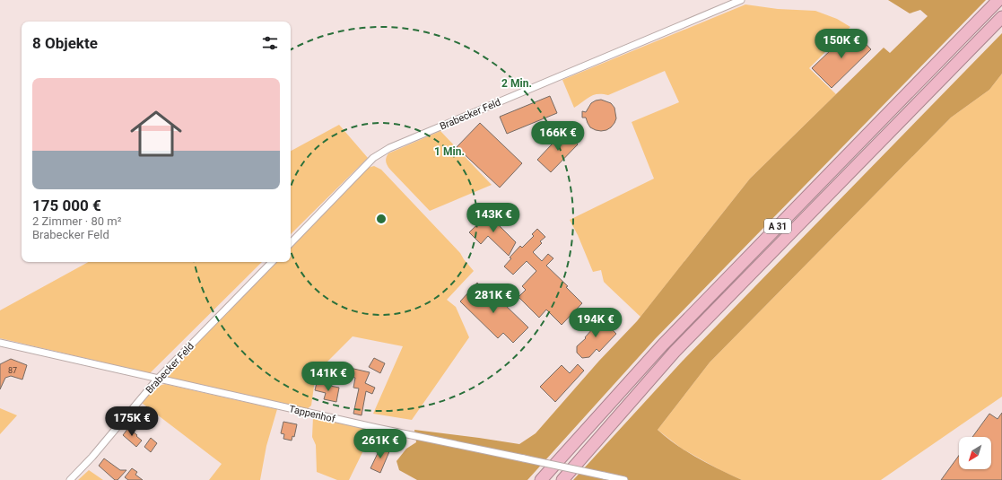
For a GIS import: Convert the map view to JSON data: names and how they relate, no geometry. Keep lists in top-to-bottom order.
{
  "streets": {
    "highway": ["A 31"],
    "street": ["Brabecker Feld", "Tappenhof"]
  },
  "crossings": [
    ["Brabecker Feld", "Tappenhof"]
  ],
  "house_numbers": ["87"],
  "north": "bottom left",
  "page": {
    "heading": "8 Objekte",
    "price": [
      "150K €",
      "166K €",
      "143K €",
      "281K €",
      "194K €",
      "141K €",
      "175K €",
      "261K €"
    ],
    "list": [
      {
        "name": "175 000 €",
        "note": "2 Zimmer · 80 m² · Brabecker Feld"
      }
    ]
  },
  "rings": ["2 Min.", "1 Min."]
}
